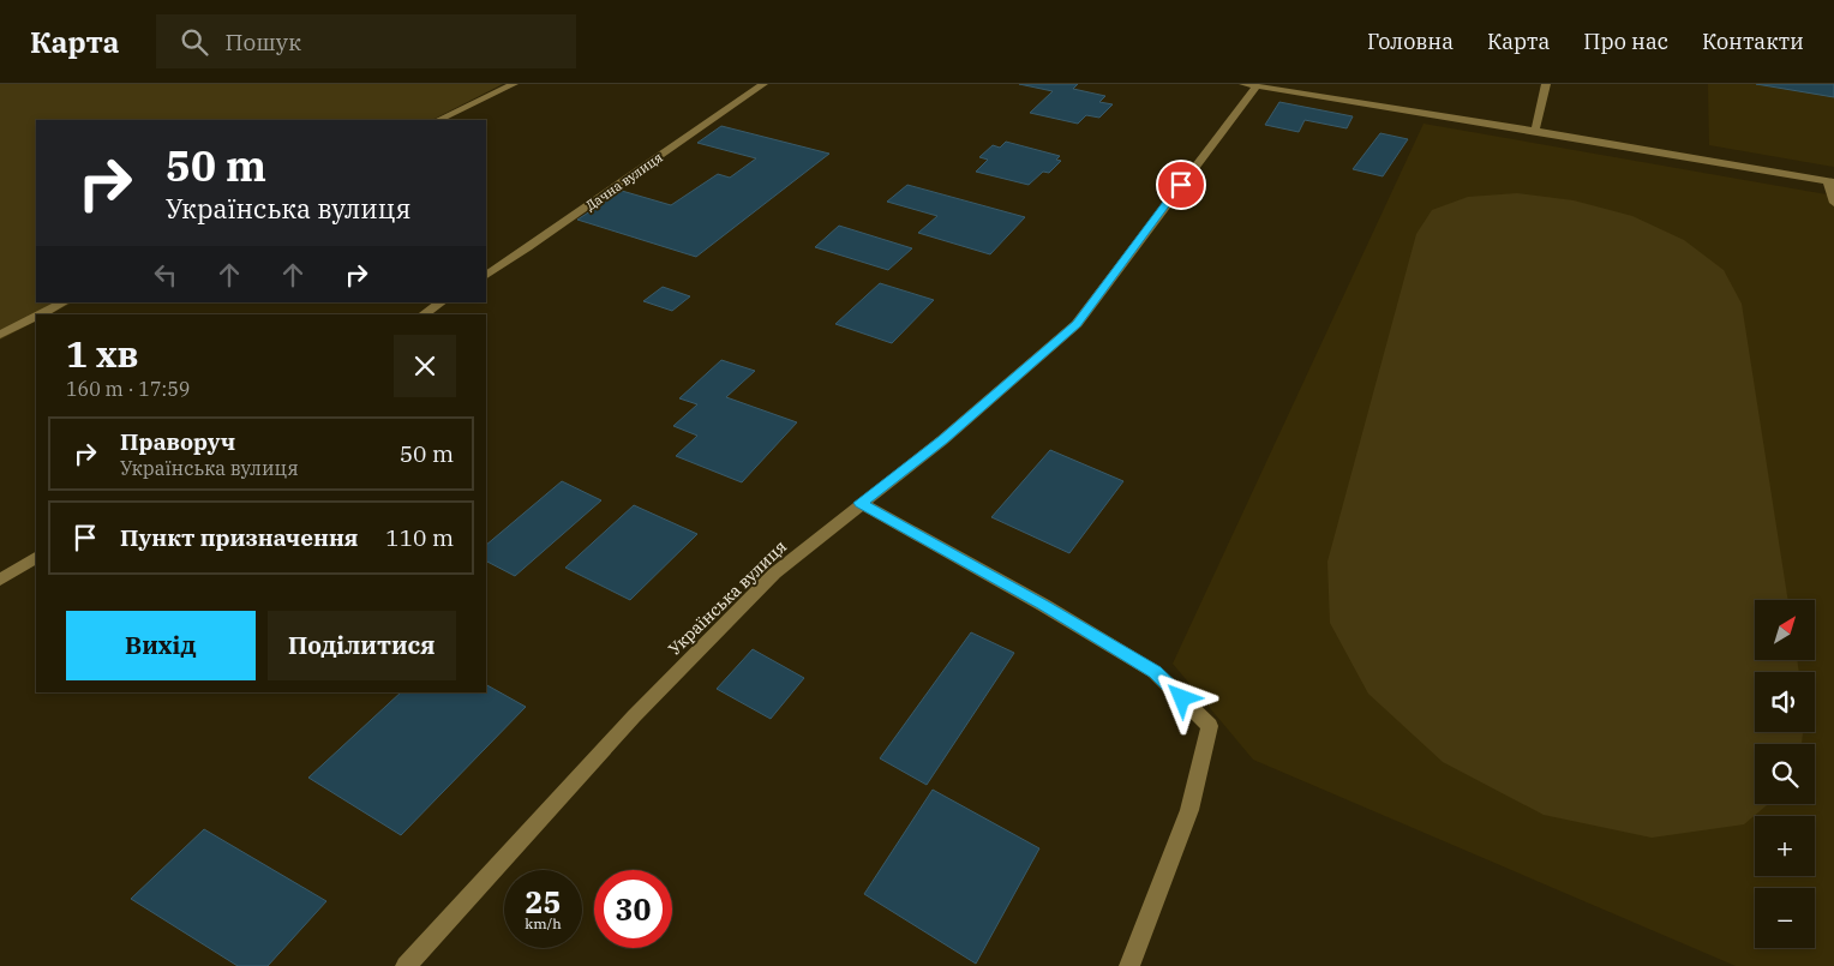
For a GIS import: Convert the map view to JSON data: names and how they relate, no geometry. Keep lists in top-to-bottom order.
{
  "streets": {
    "street": ["Дачна вулиця", "Українська вулиця"]
  },
  "north": "top right",
  "page": {
    "header": "Карта",
    "search": "Пошук",
    "nav": [
      "Головна",
      "Карта",
      "Про нас",
      "Контакти"
    ],
    "turn": ["50 m", "Українська вулиця"],
    "heading": ["1 хв", "160 m · 17:59"],
    "list": [
      {
        "name": "Праворуч",
        "note": "Українська вулиця",
        "value": "50 m"
      },
      {
        "name": "Пункт призначення",
        "value": "110 m"
      }
    ],
    "buttons": ["Вихід", "Поділитися"],
    "map_buttons": ["+", "−"],
    "speed": "25 km/h",
    "limit": "30"
  }
}
